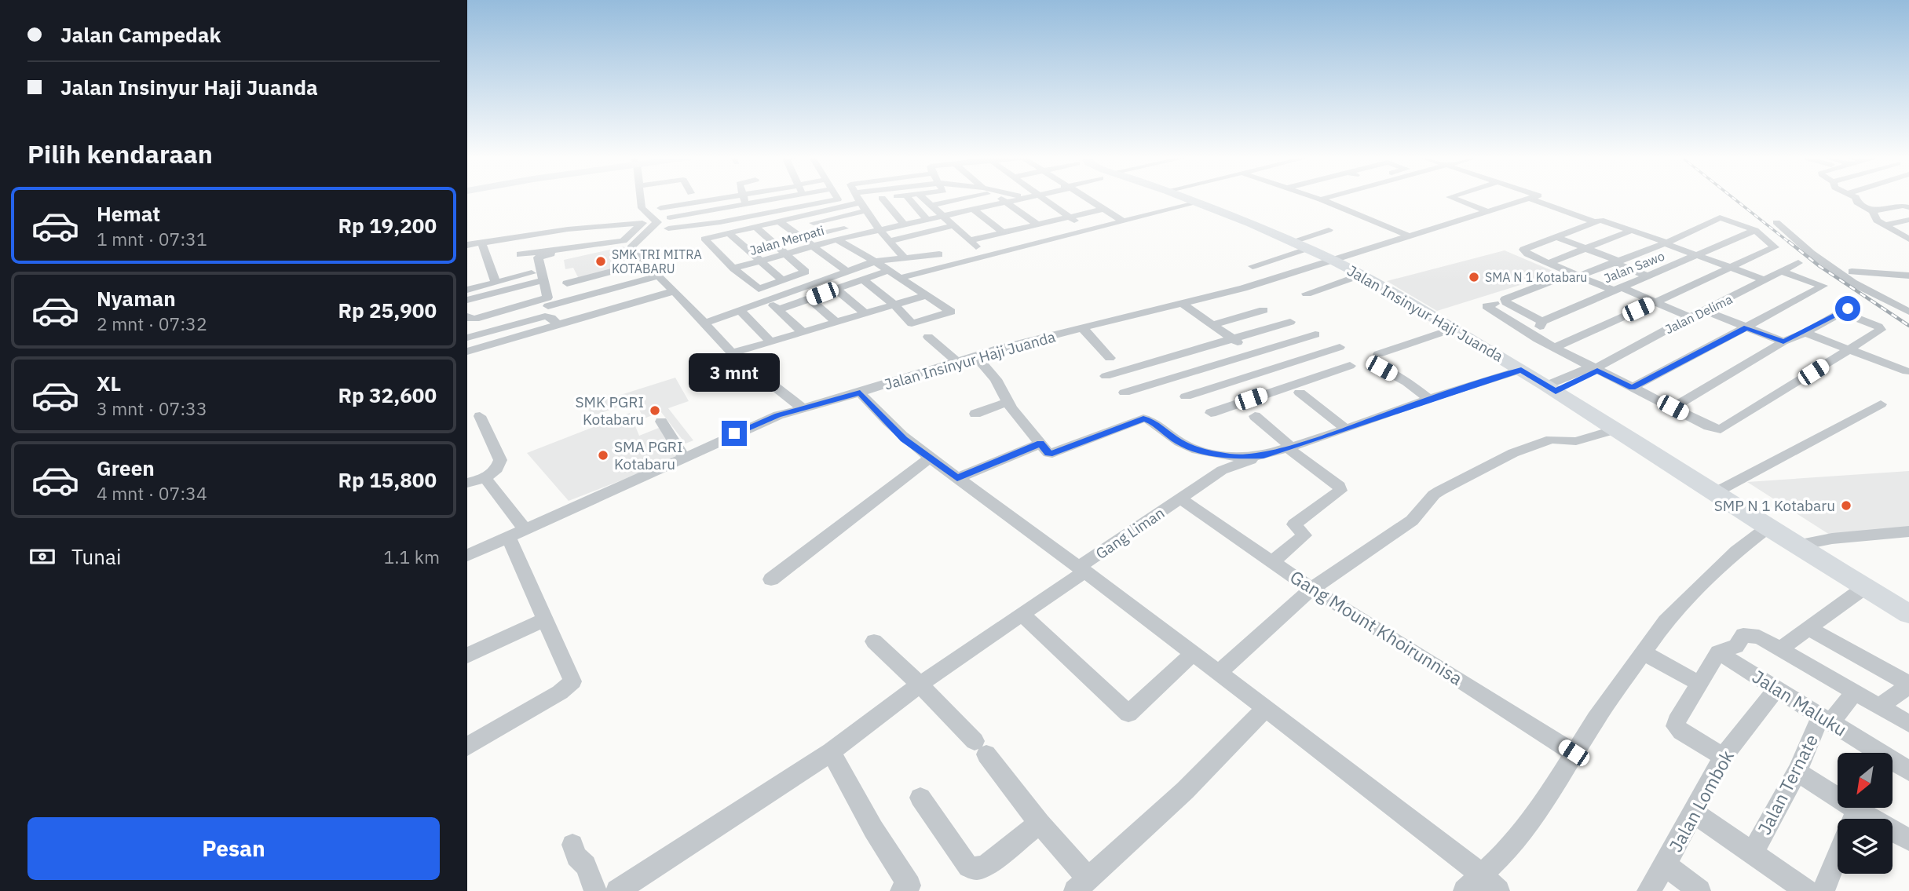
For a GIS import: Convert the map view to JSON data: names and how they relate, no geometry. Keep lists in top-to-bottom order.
{
  "streets": {
    "highway": ["Jalan Insinyur Haji Juanda"],
    "street": [
      "Jalan Merpati",
      "Jalan Sawo",
      "Jalan Delima",
      "Gang Liman",
      "Gang Mount Khoirunnisa",
      "Jalan Maluku",
      "Jalan Ternate",
      "Jalan Lombok"
    ]
  },
  "crossings": [
    ["Jalan Insinyur Haji Juanda", "Jalan Delima"],
    ["Gang Liman", "Gang Mount Khoirunnisa"],
    ["Jalan Maluku", "Jalan Ternate"],
    ["Jalan Maluku", "Jalan Lombok"]
  ],
  "places": [
    "SMK TRI MITRA KOTABARU",
    "SMA N 1 Kotabaru",
    "SMK PGRI Kotabaru",
    "SMA PGRI Kotabaru",
    "SMP N 1 Kotabaru"
  ],
  "north": "bottom left",
  "page": {
    "banner": ["Jalan Campedak", "Jalan Insinyur Haji Juanda"],
    "heading": "Pilih kendaraan",
    "list": [
      {
        "name": "Hemat",
        "note": "1 mnt · 07:31",
        "value": "Rp 19,200"
      },
      {
        "name": "Nyaman",
        "note": "2 mnt · 07:32",
        "value": "Rp 25,900"
      },
      {
        "name": "XL",
        "note": "3 mnt · 07:33",
        "value": "Rp 32,600"
      },
      {
        "name": "Green",
        "note": "4 mnt · 07:34",
        "value": "Rp 15,800"
      }
    ],
    "bubble": "3 mnt",
    "pay": ["Tunai", "1.1 km"],
    "buttons": "Pesan"
  }
}
